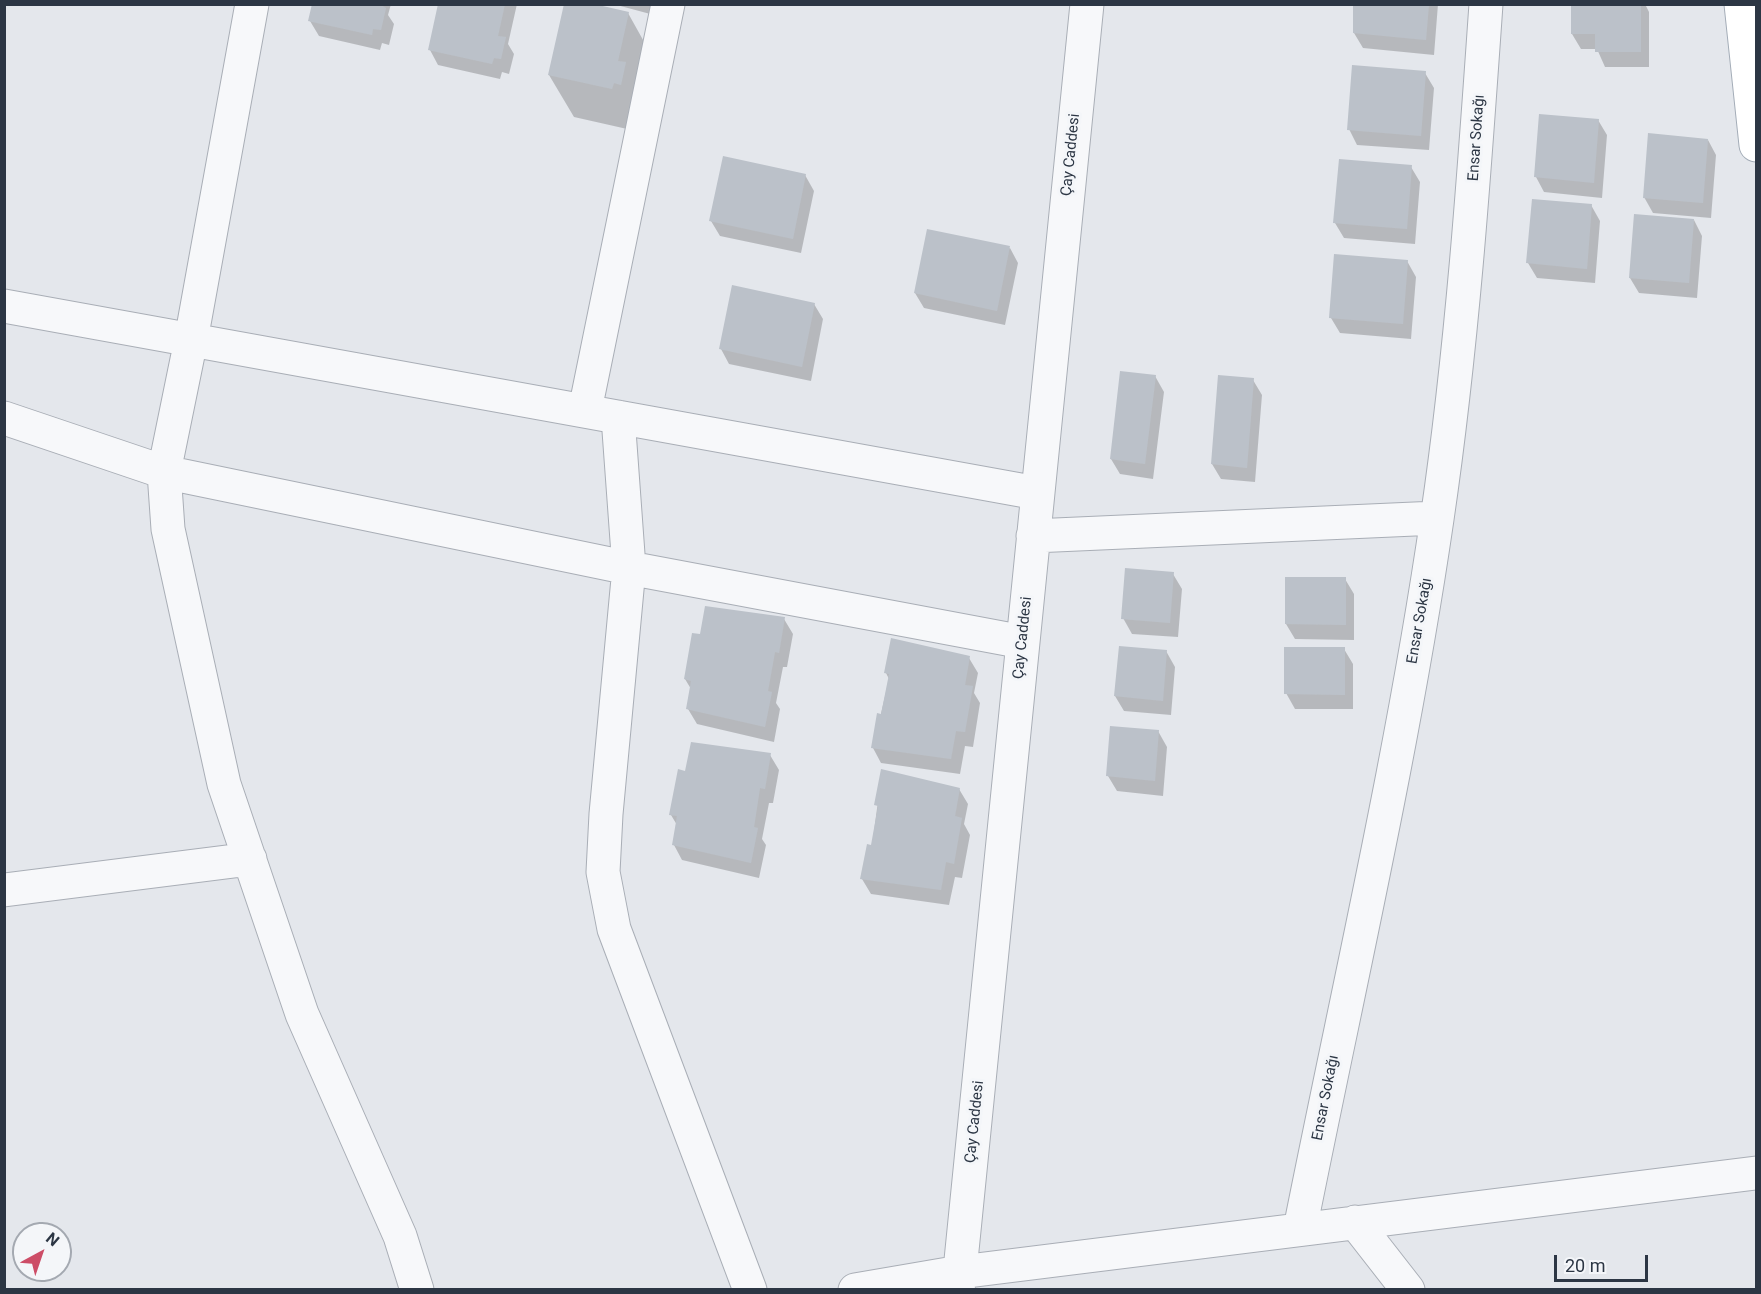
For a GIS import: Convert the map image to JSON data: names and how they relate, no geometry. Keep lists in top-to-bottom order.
{
  "streets": {
    "street": ["Ensar Sokağı", "Çay Caddesi"]
  },
  "scale_bar": "20 m",
  "north": "top right"
}
